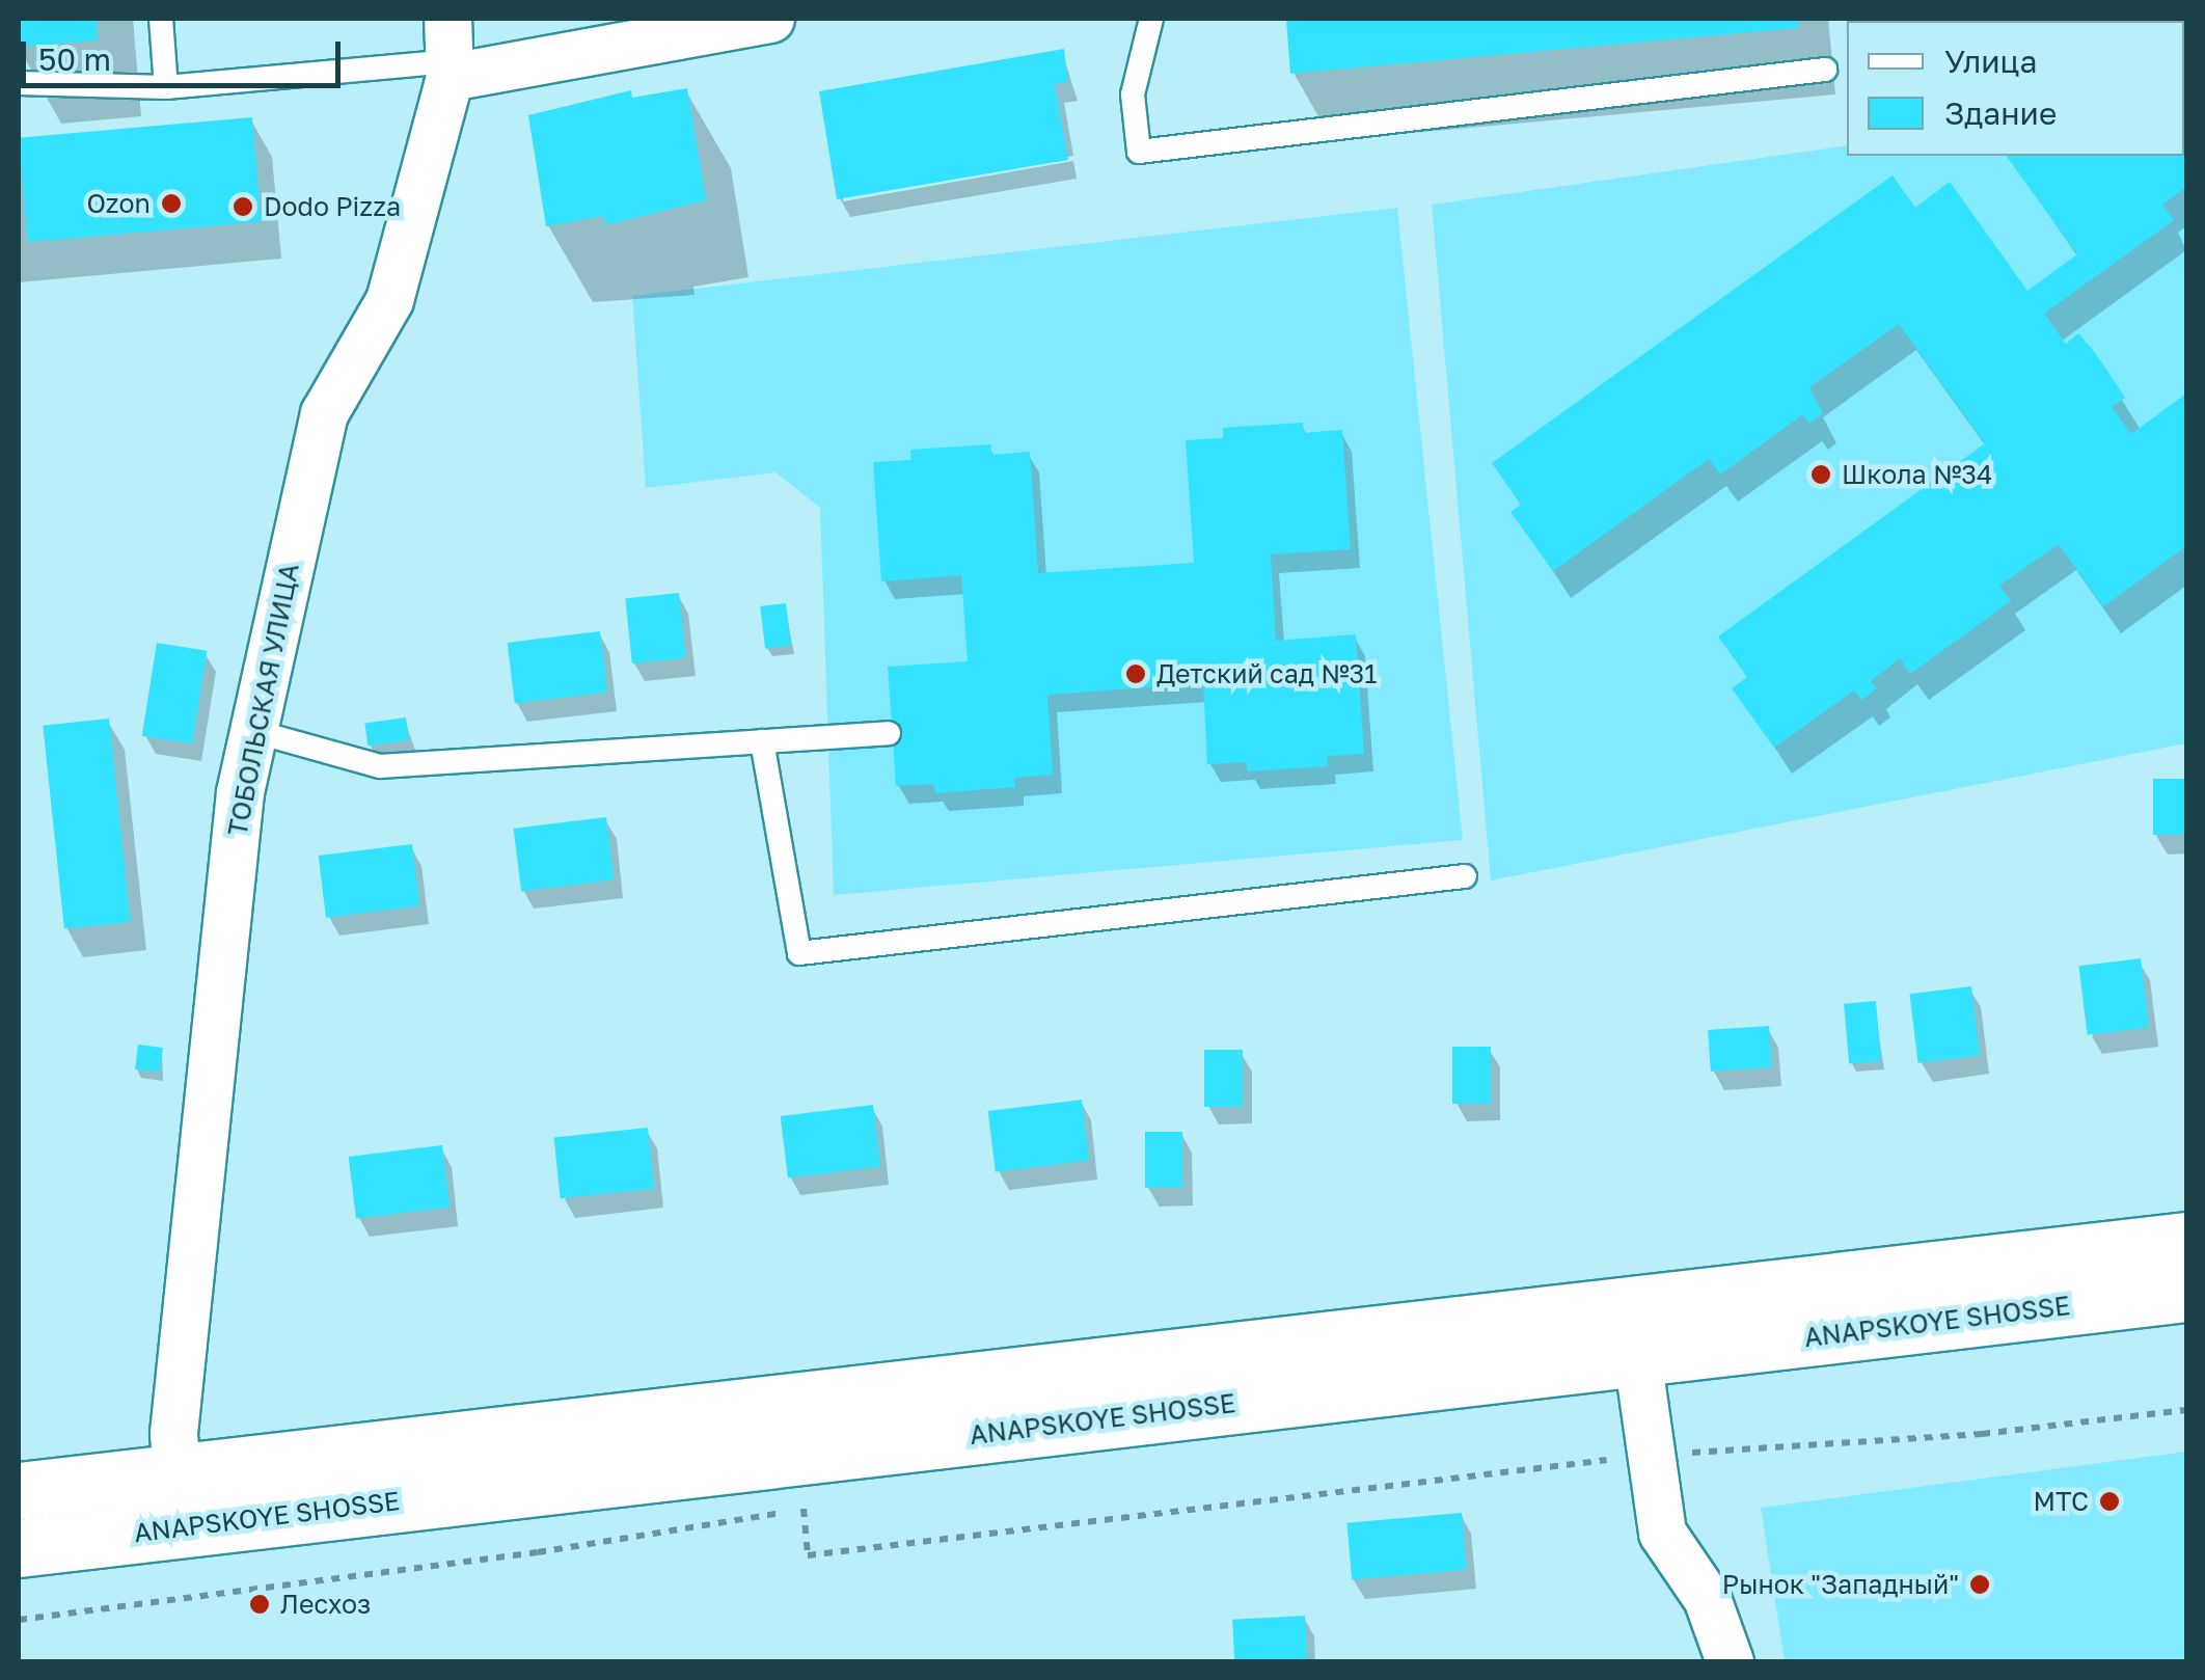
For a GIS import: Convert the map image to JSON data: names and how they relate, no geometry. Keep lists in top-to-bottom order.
{
  "streets": {
    "highway": ["ANAPSKOYE SHOSSE"],
    "street": ["ТОБОЛЬСКАЯ УЛИЦА"]
  },
  "crossings": [
    ["ТОБОЛЬСКАЯ УЛИЦА", "ANAPSKOYE SHOSSE"]
  ],
  "places": [
    "Ozon",
    "Dodo Pizza",
    "Школа №34",
    "Детский сад №31",
    "МТС",
    "Рынок \"Западный\"",
    "Лесхоз"
  ],
  "legend": ["Улица", "Здание"],
  "scale_bar": "50 m"
}
